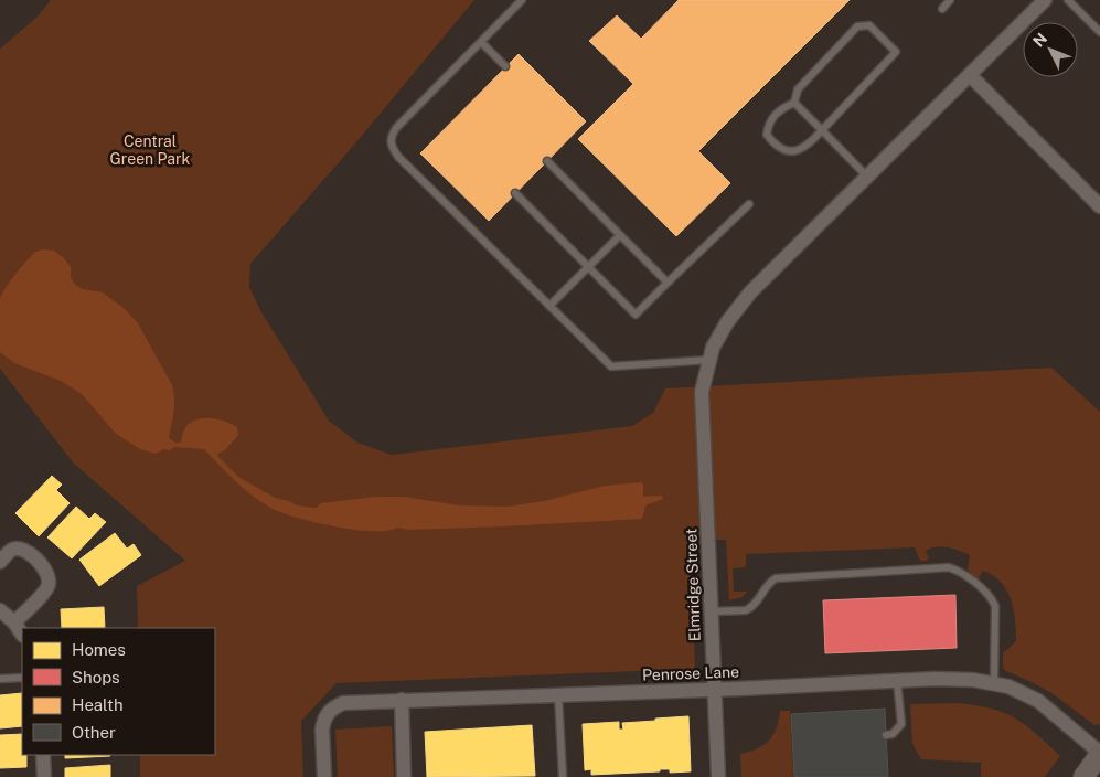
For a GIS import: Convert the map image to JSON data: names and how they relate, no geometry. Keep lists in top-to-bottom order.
{
  "streets": {
    "street": ["Elmridge Street", "Penrose Lane"]
  },
  "crossings": [
    ["Elmridge Street", "Penrose Lane"]
  ],
  "parks": ["Central Green Park"],
  "legend": [
    "Homes",
    "Shops",
    "Health",
    "Other"
  ],
  "north": "top left"
}
